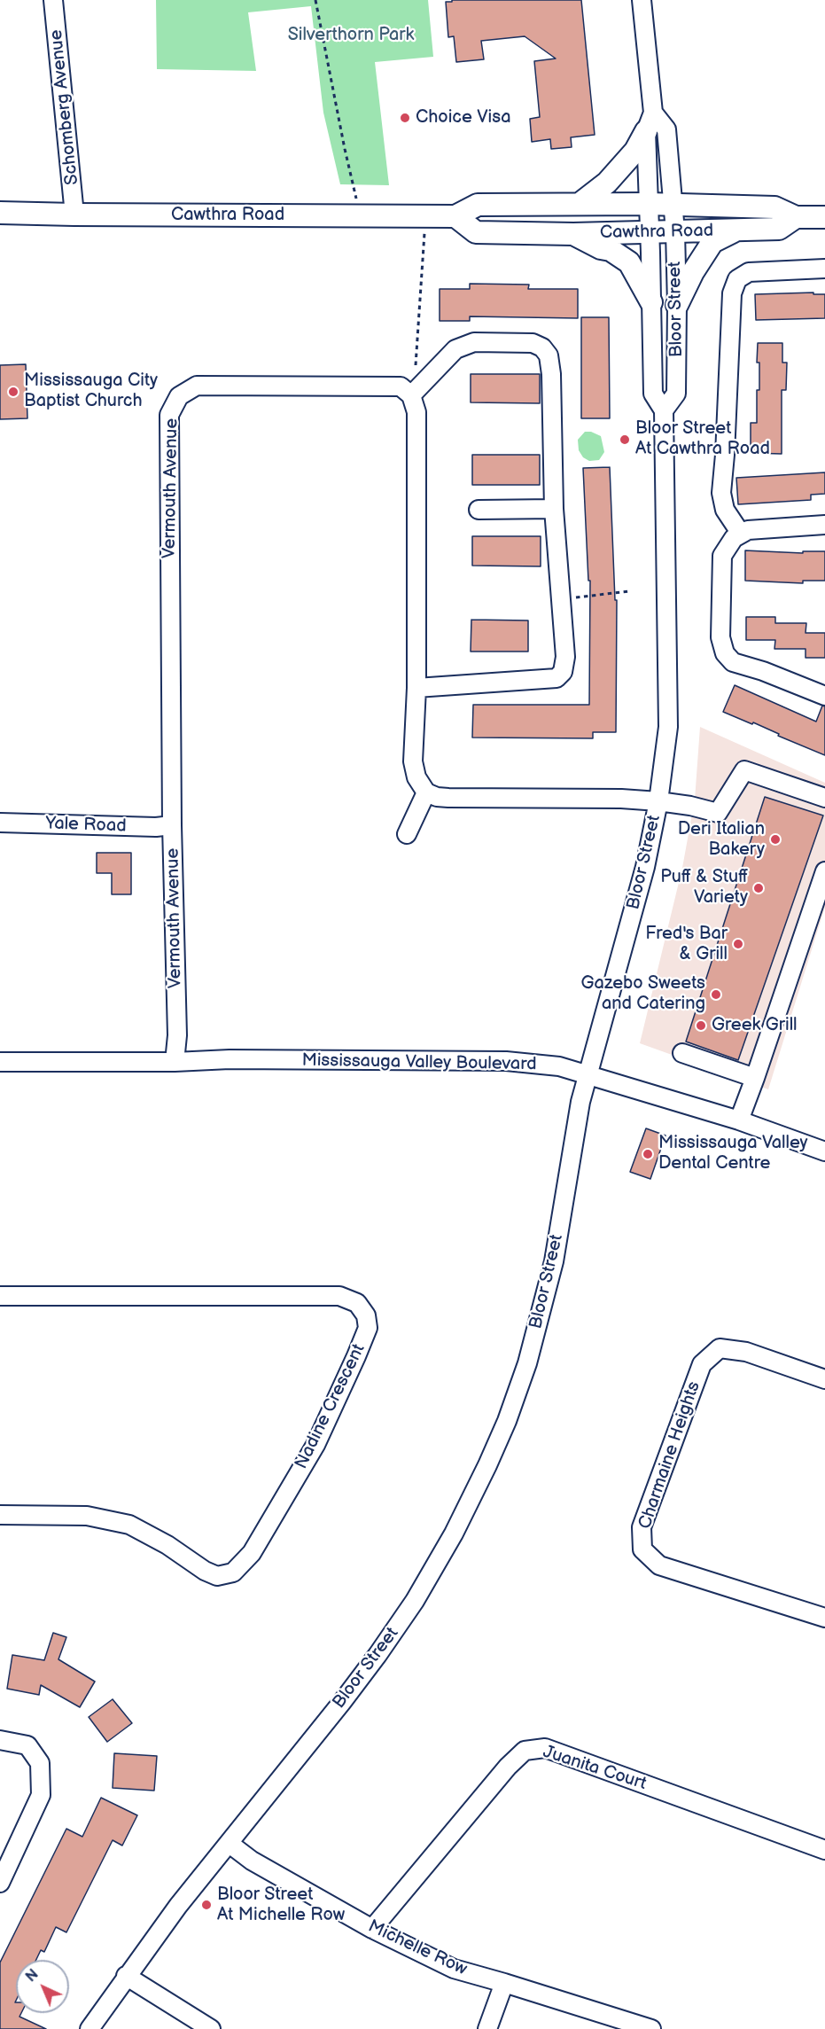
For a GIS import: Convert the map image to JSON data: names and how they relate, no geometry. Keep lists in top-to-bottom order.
{
  "streets": {
    "main road": ["Cawthra Road"],
    "street": [
      "Schomberg Avenue",
      "Bloor Street",
      "Vermouth Avenue",
      "Yale Road",
      "Mississauga Valley Boulevard",
      "Nadine Crescent",
      "Charmaine Heights",
      "Juanita Court",
      "Michelle Row"
    ]
  },
  "crossings": [
    ["Schomberg Avenue", "Cawthra Road"],
    ["Cawthra Road", "Bloor Street"],
    ["Bloor Street", "Mississauga Valley Boulevard"],
    ["Bloor Street", "Michelle Row"],
    ["Vermouth Avenue", "Yale Road"],
    ["Vermouth Avenue", "Mississauga Valley Boulevard"],
    ["Juanita Court", "Michelle Row"]
  ],
  "parks": ["Silverthorn Park"],
  "places": [
    "Choice Visa",
    "Mississauga City Baptist Church",
    "Bloor Street At Cawthra Road",
    "Deri Italian Bakery",
    "Puff & Stuff Variety",
    "Fred's Bar & Grill",
    "Gazebo Sweets and Catering",
    "Greek Grill",
    "Mississauga Valley Dental Centre",
    "Bloor Street At Michelle Row"
  ],
  "north": "top left"
}
